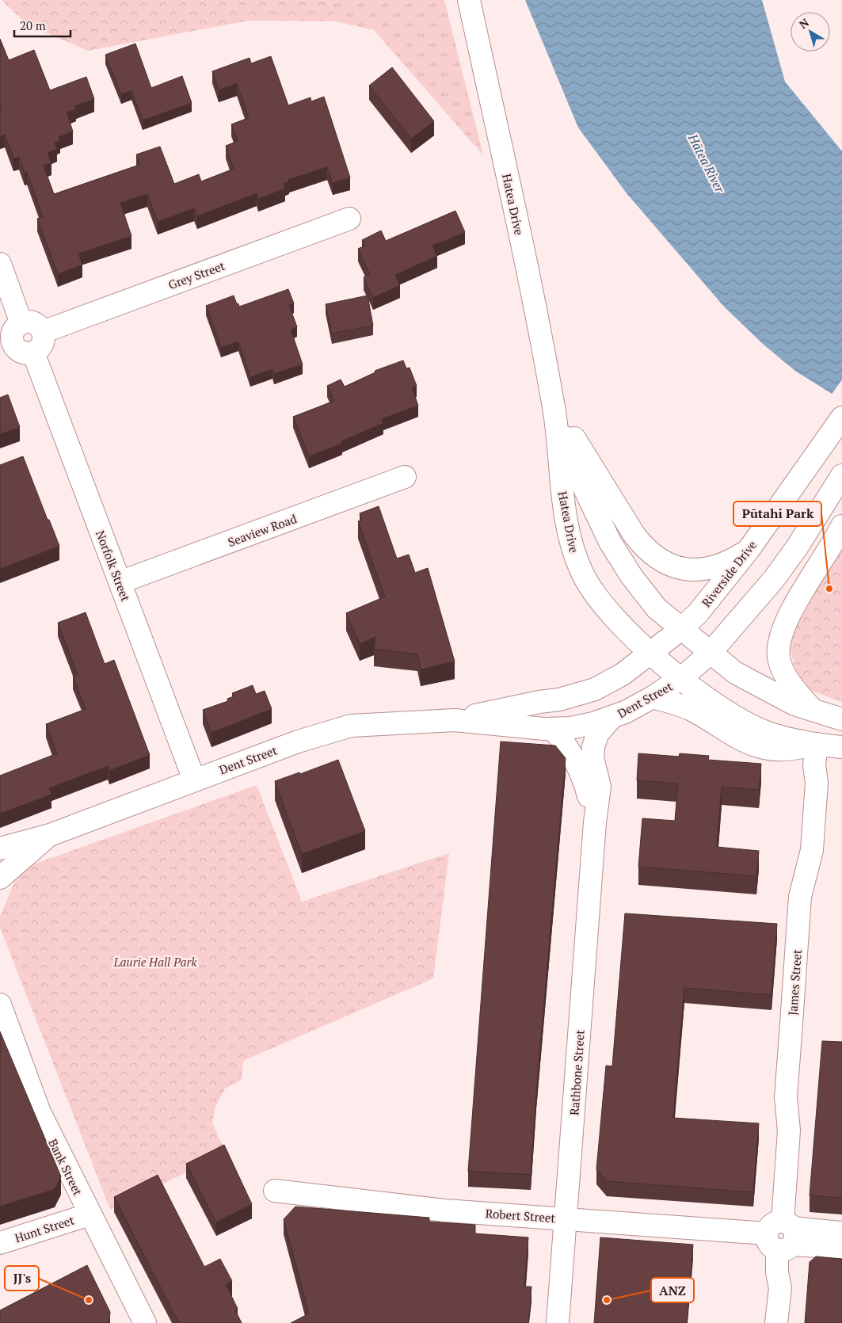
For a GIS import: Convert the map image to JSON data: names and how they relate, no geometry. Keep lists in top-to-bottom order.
{
  "streets": {
    "main road": [
      "Hatea Drive",
      "Grey Street",
      "Seaview Road",
      "Norfolk Street",
      "Riverside Drive",
      "Dent Street",
      "James Street",
      "Rathbone Street",
      "Bank Street",
      "Robert Street",
      "Hunt Street"
    ]
  },
  "crossings": [
    ["Hatea Drive", "Riverside Drive"],
    ["Hatea Drive", "Dent Street"],
    ["Grey Street", "Norfolk Street"],
    ["Seaview Road", "Norfolk Street"],
    ["Norfolk Street", "Dent Street"],
    ["Riverside Drive", "Dent Street"],
    ["Dent Street", "James Street"],
    ["Dent Street", "Rathbone Street"],
    ["James Street", "Robert Street"],
    ["Rathbone Street", "Robert Street"],
    ["Bank Street", "Hunt Street"]
  ],
  "water": ["Hātea River"],
  "parks": ["Laurie Hall Park"],
  "places": ["Pūtahi Park", "JJ's", "ANZ"],
  "scale_bar": "20 m",
  "north": "top left"
}
